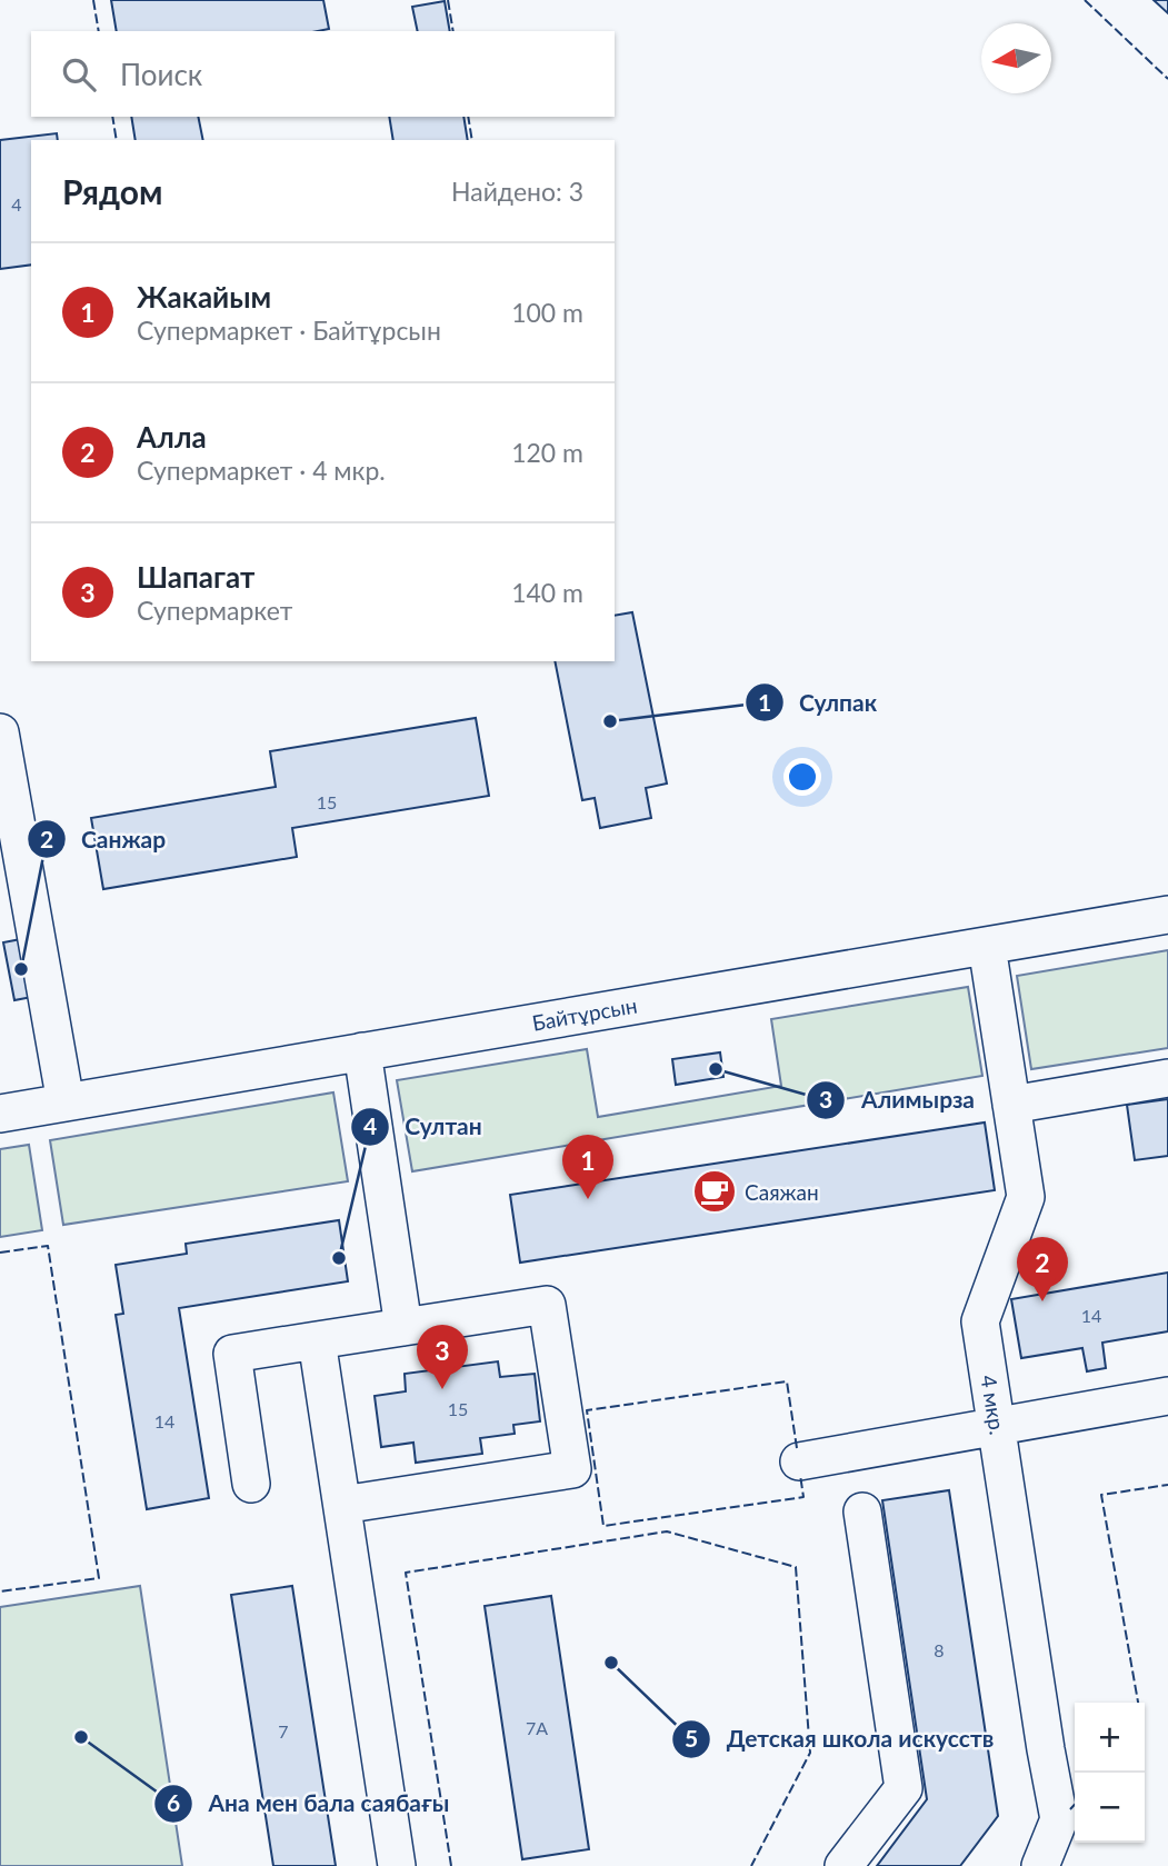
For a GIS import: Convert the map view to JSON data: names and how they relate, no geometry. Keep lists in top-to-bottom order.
{
  "streets": {
    "street": ["Байтұрсын", "4 мкр."]
  },
  "crossings": [
    ["Байтұрсын", "4 мкр."]
  ],
  "places": {
    "other": [
      "Сулпак",
      "Санжар",
      "Алимырза",
      "Султан",
      "Детская школа искусств",
      "Ана мен бала саябағы"
    ],
    "cafe": ["Саяжан"]
  },
  "house_numbers": [
    "4",
    "15",
    "14",
    "15",
    "14",
    "8",
    "7А",
    "7"
  ],
  "north": "left",
  "page": {
    "search": "Поиск",
    "heading": ["Рядом", "Найдено: 3"],
    "list": [
      {
        "mark": "1",
        "name": "Жакайым",
        "note": "Супермаркет · Байтұрсын",
        "value": "100 m"
      },
      {
        "mark": "2",
        "name": "Алла",
        "note": "Супермаркет · 4 мкр.",
        "value": "120 m"
      },
      {
        "mark": "3",
        "name": "Шапагат",
        "note": "Супермаркет",
        "value": "140 m"
      }
    ],
    "pins": ["1", "2", "3"],
    "map_buttons": ["+", "−"]
  }
}
